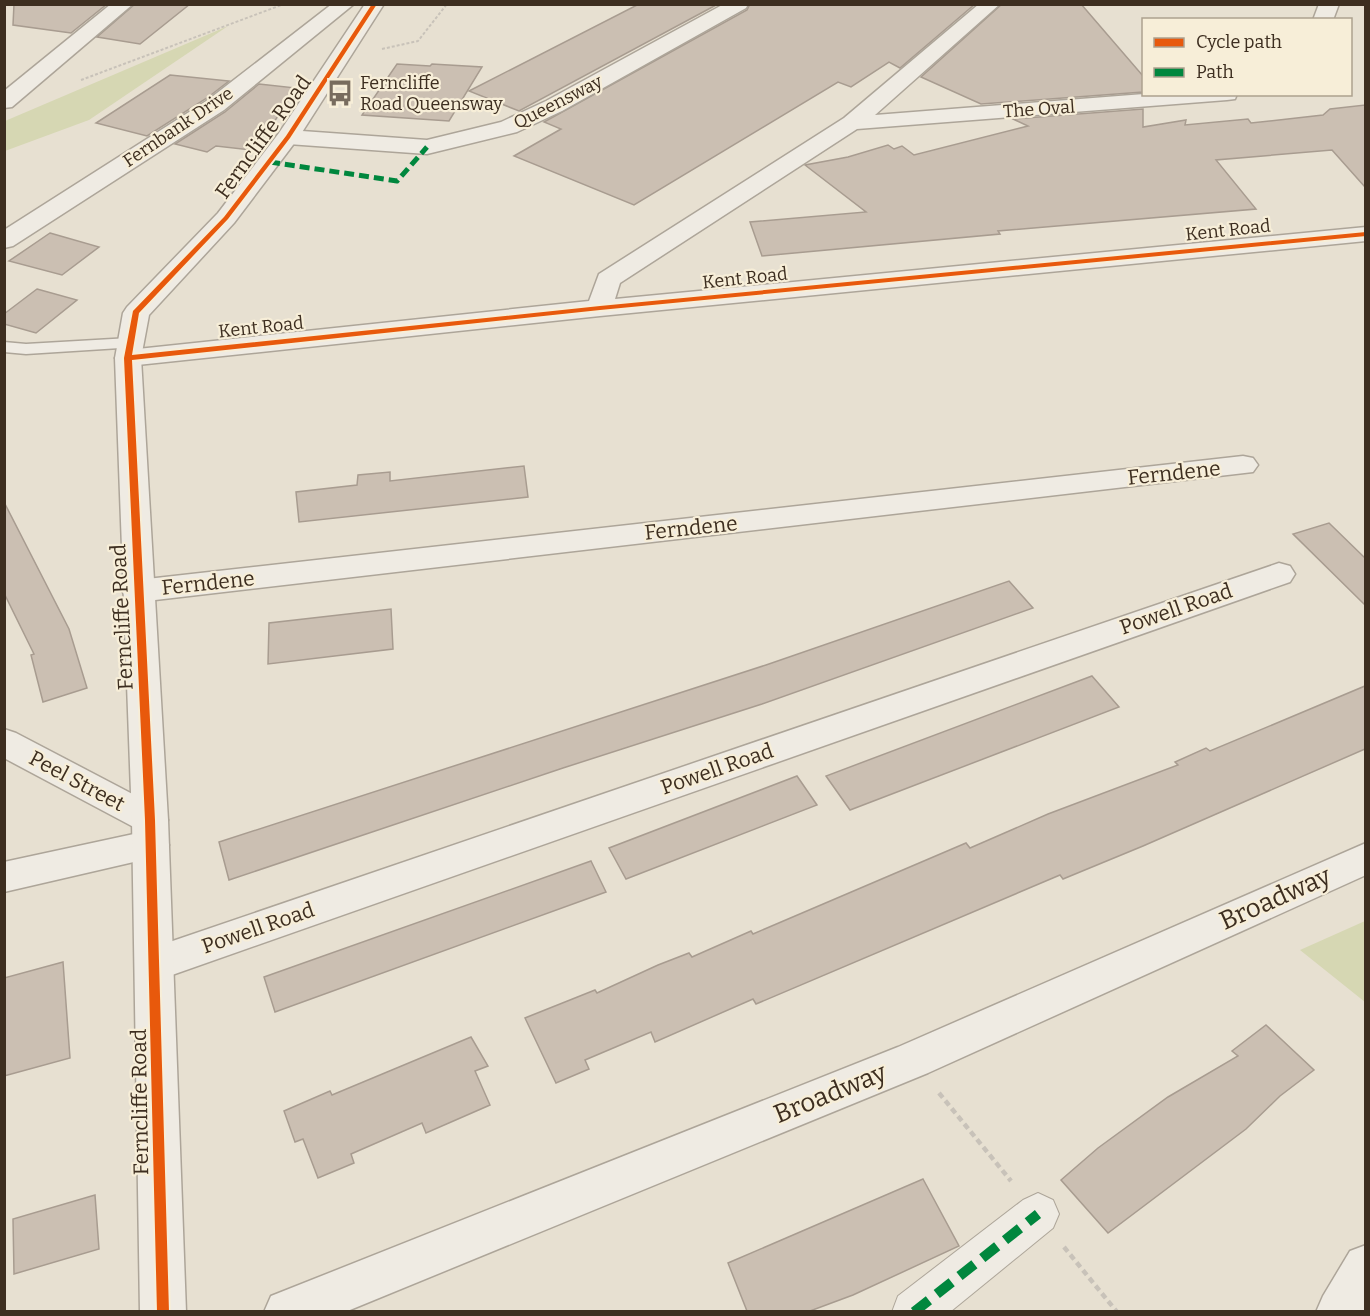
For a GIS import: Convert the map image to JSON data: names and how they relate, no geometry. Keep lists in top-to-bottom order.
{
  "streets": {
    "street": [
      "Queensway",
      "The Oval",
      "Fernbank Drive",
      "Ferncliffe Road",
      "Kent Road",
      "Ferndene",
      "Powell Road",
      "Peel Street",
      "Broadway"
    ]
  },
  "crossings": [
    ["Queensway", "Ferncliffe Road"],
    ["The Oval", "Kent Road"],
    ["Ferncliffe Road", "Kent Road"],
    ["Ferncliffe Road", "Ferndene"],
    ["Ferncliffe Road", "Powell Road"],
    ["Ferncliffe Road", "Peel Street"]
  ],
  "places": {
    "bus stop": ["Ferncliffe Road Queensway"]
  },
  "legend": ["Cycle path", "Path"]
}
